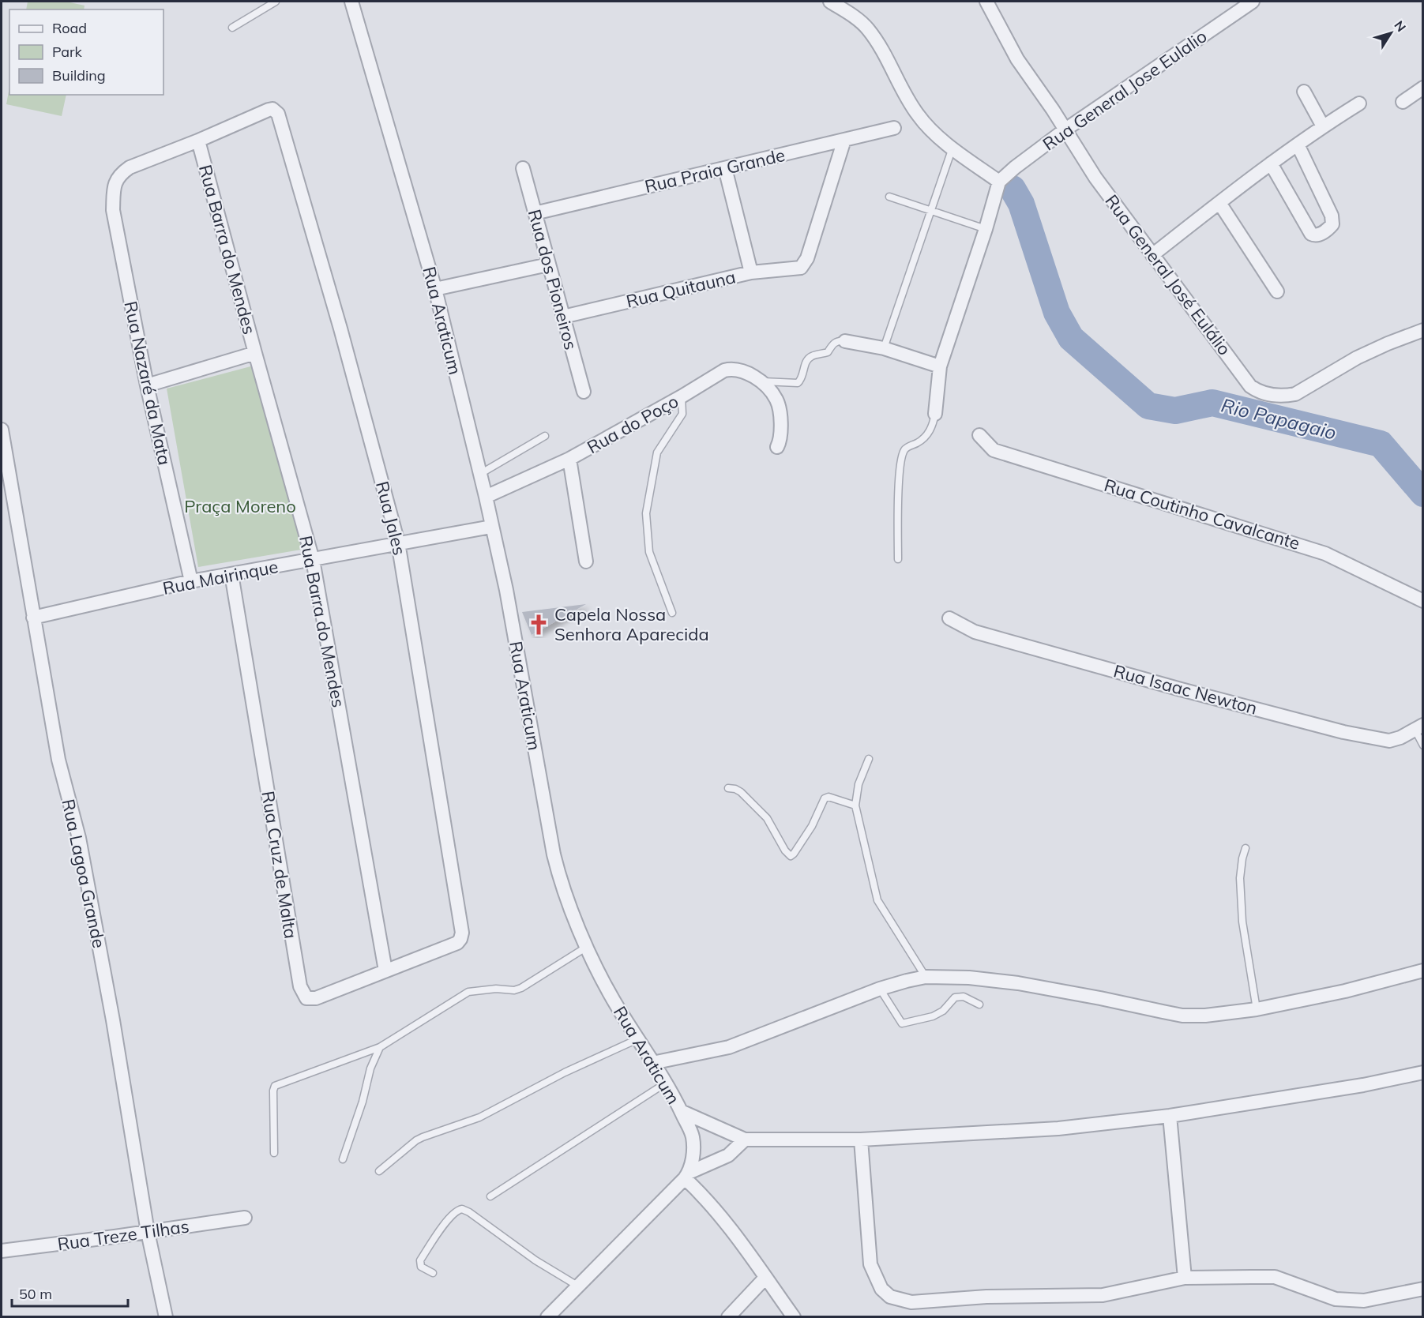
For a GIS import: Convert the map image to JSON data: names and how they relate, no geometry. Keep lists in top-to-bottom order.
{
  "streets": {
    "street": [
      "Rua General Jose Eulalio",
      "Rua Praia Grande",
      "Rua Barra do Mendes",
      "Rua General José Eulálio",
      "Rua dos Pioneiros",
      "Rua Quitauna",
      "Rua Araticum",
      "Rua Nazaré da Mata",
      "Rua do Poço",
      "Rua Coutinho Cavalcante",
      "Rua Jales",
      "Rua Mairinque",
      "Rua Isaac Newton",
      "Rua Cruz de Malta",
      "Rua Lagoa Grande",
      "Rua Treze Tilhas"
    ]
  },
  "crossings": [
    ["Rua General Jose Eulalio", "Rua General José Eulálio"],
    ["Rua Praia Grande", "Rua dos Pioneiros"],
    ["Rua Praia Grande", "Rua Quitauna"],
    ["Rua Barra do Mendes", "Rua Nazaré da Mata"],
    ["Rua Barra do Mendes", "Rua Jales"],
    ["Rua Barra do Mendes", "Rua Mairinque"],
    ["Rua Barra do Mendes", "Rua Cruz de Malta"],
    ["Rua dos Pioneiros", "Rua Quitauna"],
    ["Rua Araticum", "Rua do Poço"],
    ["Rua Araticum", "Rua Mairinque"],
    ["Rua Nazaré da Mata", "Rua Jales"],
    ["Rua Nazaré da Mata", "Rua Mairinque"],
    ["Rua Jales", "Rua Mairinque"],
    ["Rua Jales", "Rua Cruz de Malta"],
    ["Rua Mairinque", "Rua Cruz de Malta"],
    ["Rua Mairinque", "Rua Lagoa Grande"],
    ["Rua Lagoa Grande", "Rua Treze Tilhas"]
  ],
  "water": ["Rio Papagaio"],
  "parks": ["Praça Moreno"],
  "places": {
    "church": ["Capela Nossa Senhora Aparecida"]
  },
  "legend": ["Road", "Park", "Building"],
  "scale_bar": "50 m",
  "north": "top right"
}
